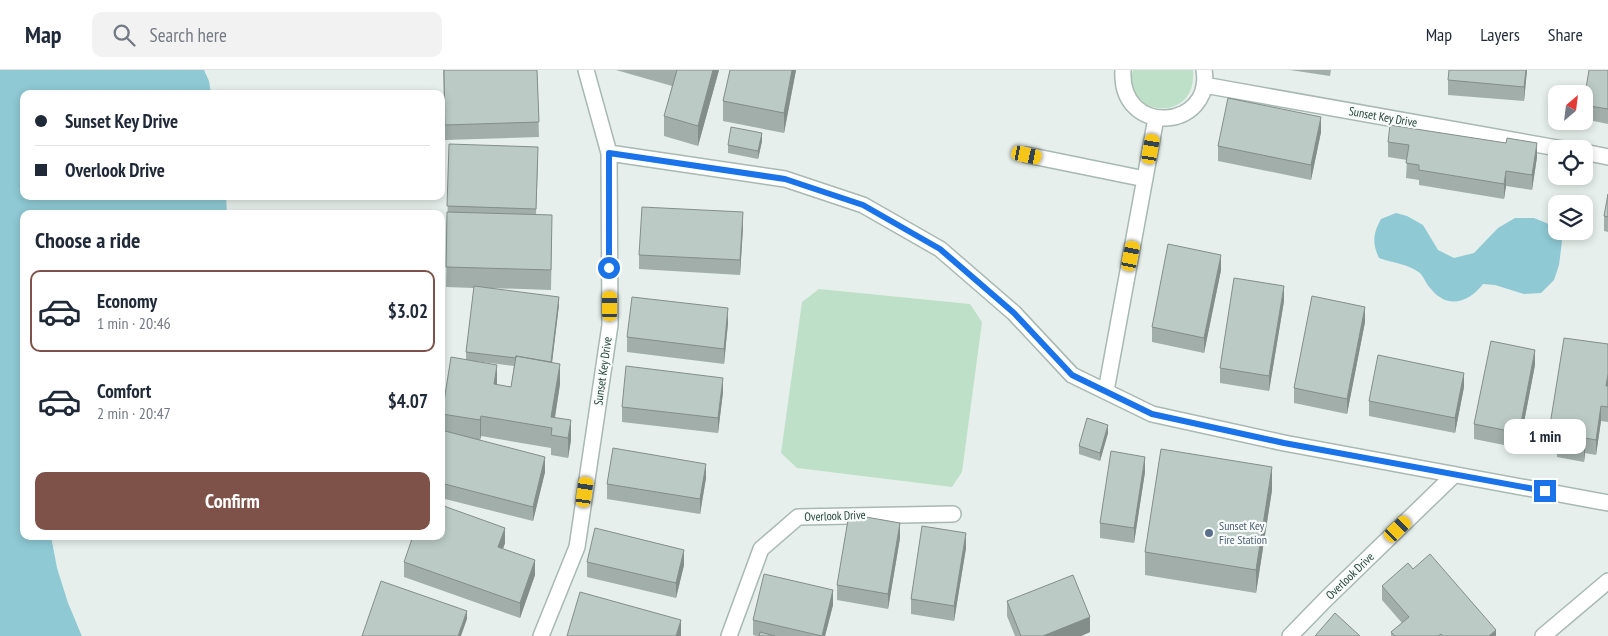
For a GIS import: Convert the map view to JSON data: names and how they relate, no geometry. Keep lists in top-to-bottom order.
{
  "streets": {
    "lane": ["Sunset Key Drive", "Overlook Drive"]
  },
  "places": ["Sunset Key Fire Station"],
  "north": "top right",
  "page": {
    "header": "Map",
    "search": "Search here",
    "nav": ["Map", "Layers", "Share"],
    "banner": ["Sunset Key Drive", "Overlook Drive"],
    "heading": "Choose a ride",
    "list": [
      {
        "name": "Economy",
        "note": "1 min · 20:46",
        "value": "$3.02"
      },
      {
        "name": "Comfort",
        "note": "2 min · 20:47",
        "value": "$4.07"
      }
    ],
    "bubble": "1 min",
    "buttons": "Confirm"
  }
}
